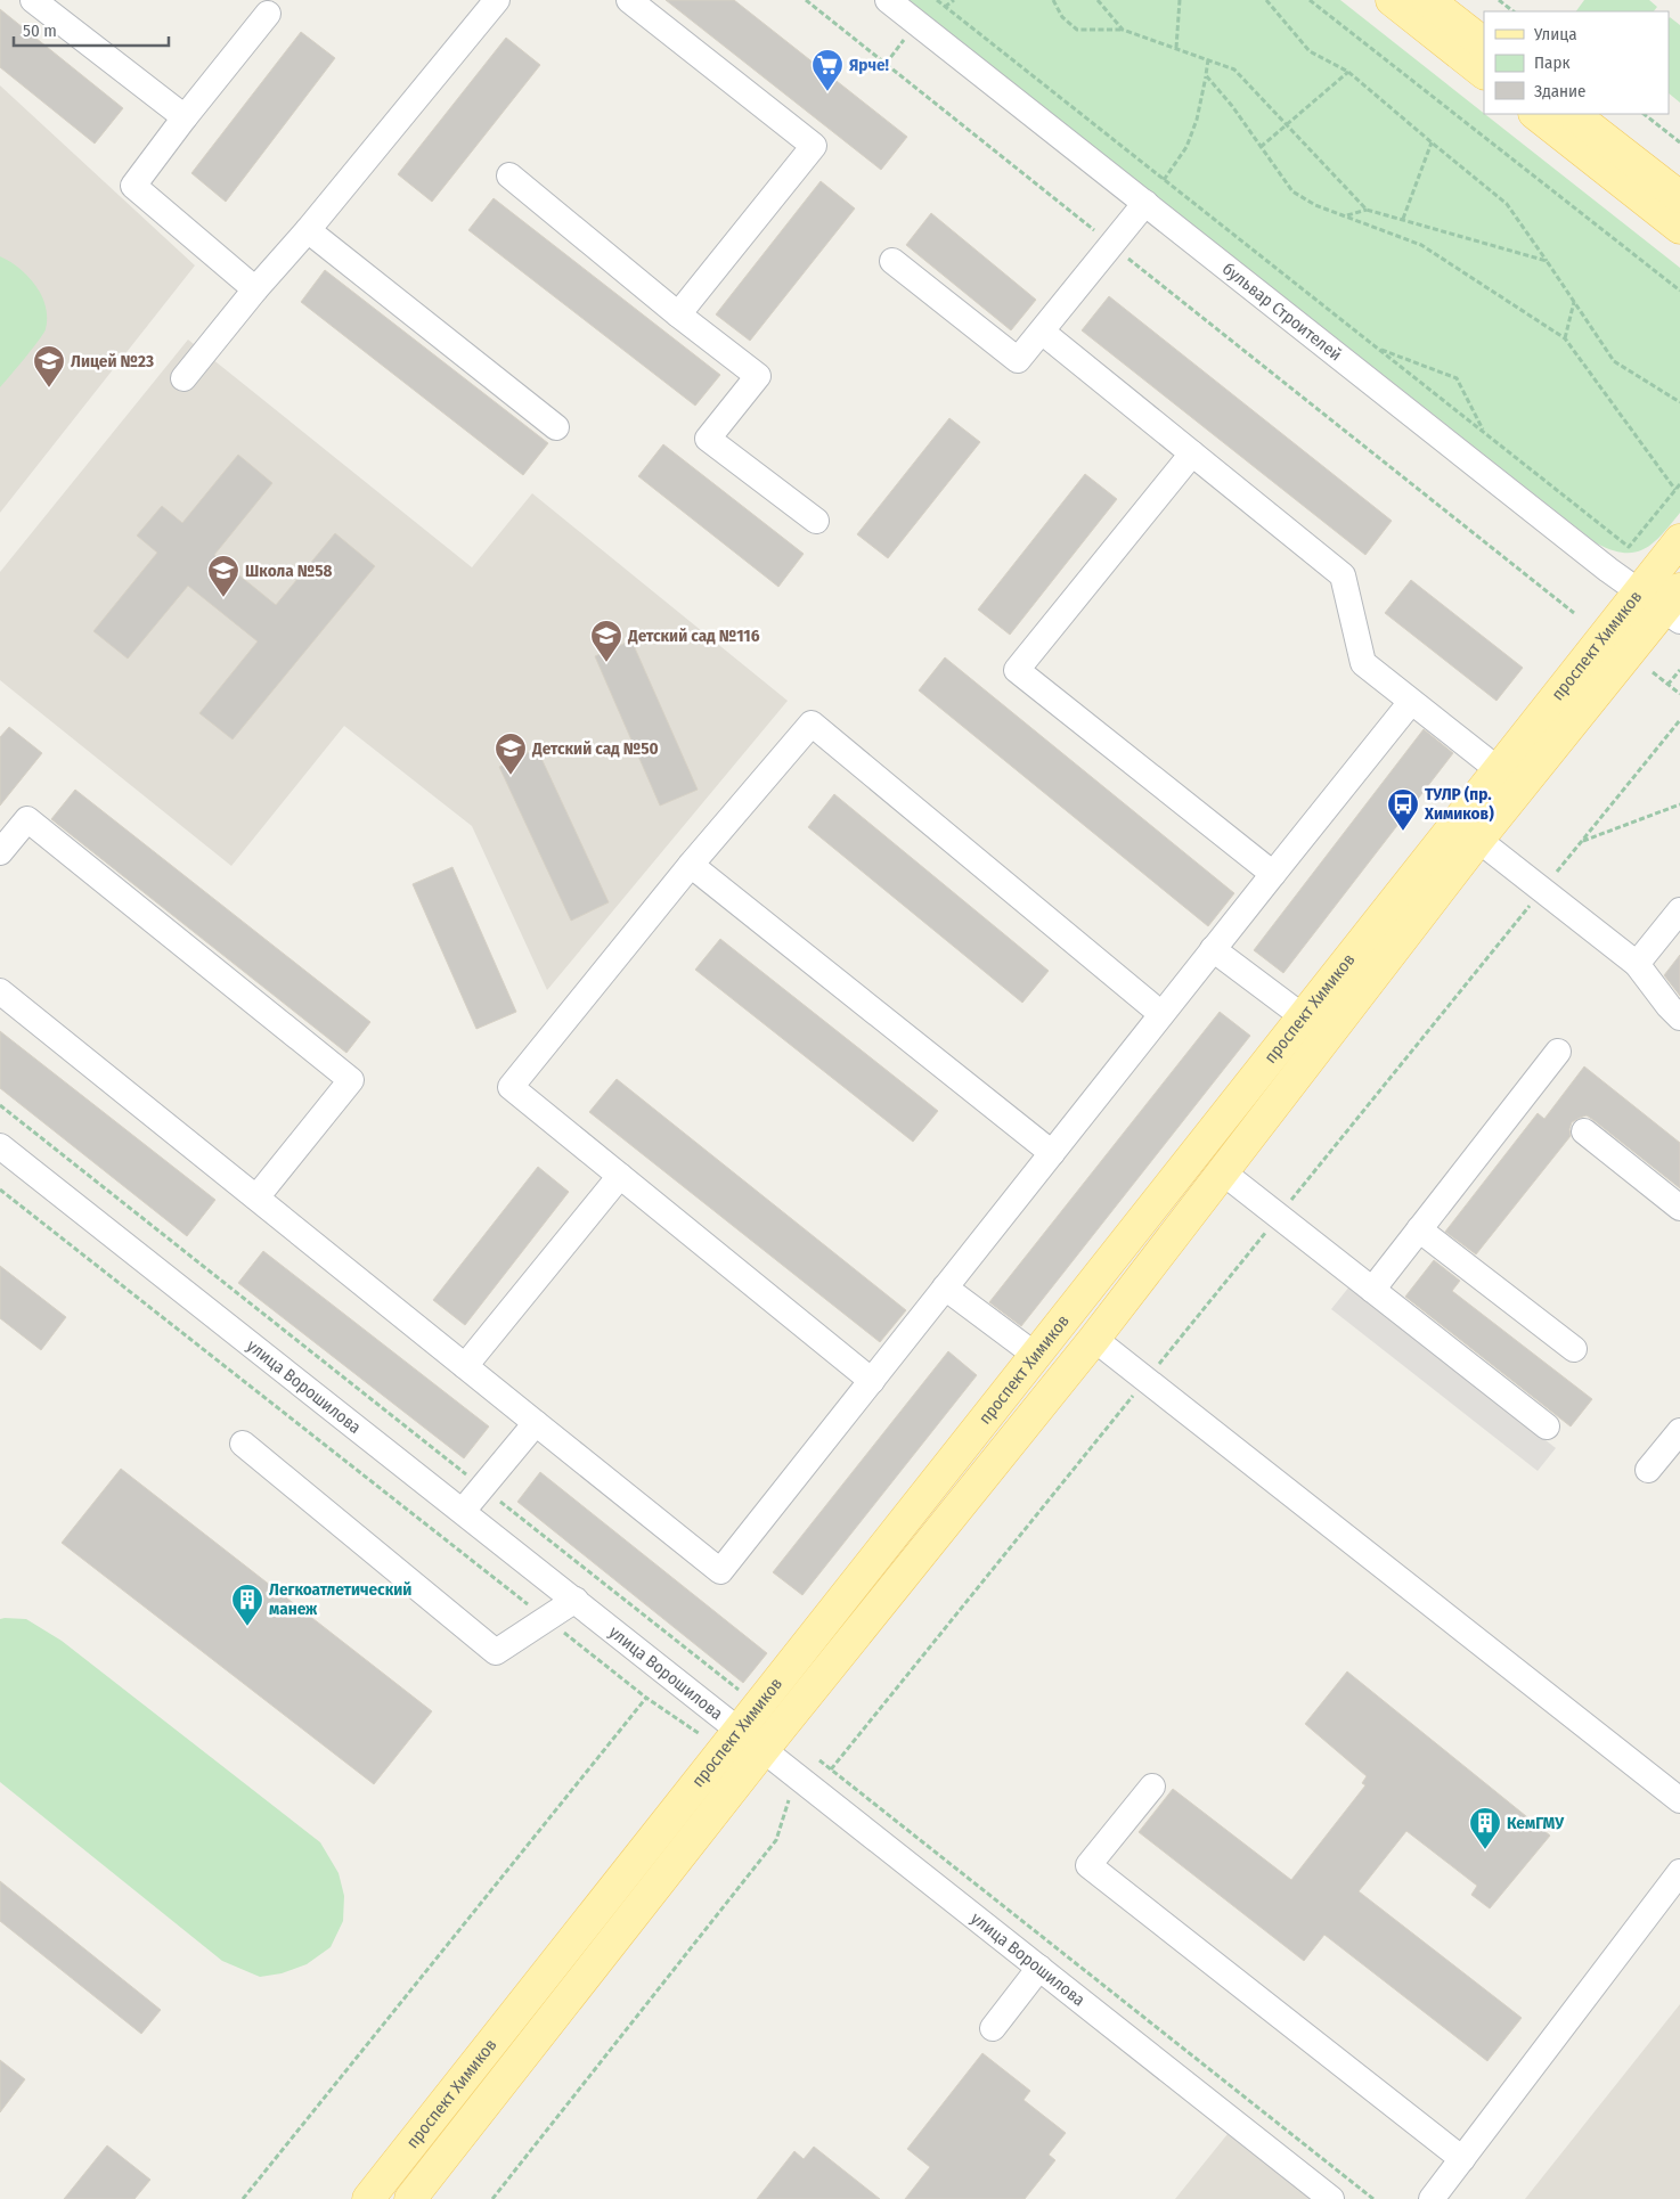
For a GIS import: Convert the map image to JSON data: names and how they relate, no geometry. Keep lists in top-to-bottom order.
{
  "streets": {
    "main road": ["проспект Химиков"],
    "street": ["бульвар Строителей", "улица Ворошилова"]
  },
  "crossings": [
    ["бульвар Строителей", "проспект Химиков"],
    ["проспект Химиков", "улица Ворошилова"]
  ],
  "places": {
    "supermarket": ["Ярче!"],
    "school or university": [
      "Лицей №23",
      "Школа №58",
      "Детский сад №116",
      "Детский сад №50"
    ],
    "bus stop": ["ТУЛР (пр. Химиков)"],
    "building": ["Легкоатлетический манеж", "КемГМУ"]
  },
  "legend": ["Улица", "Парк", "Здание"],
  "scale_bar": "50 m"
}
